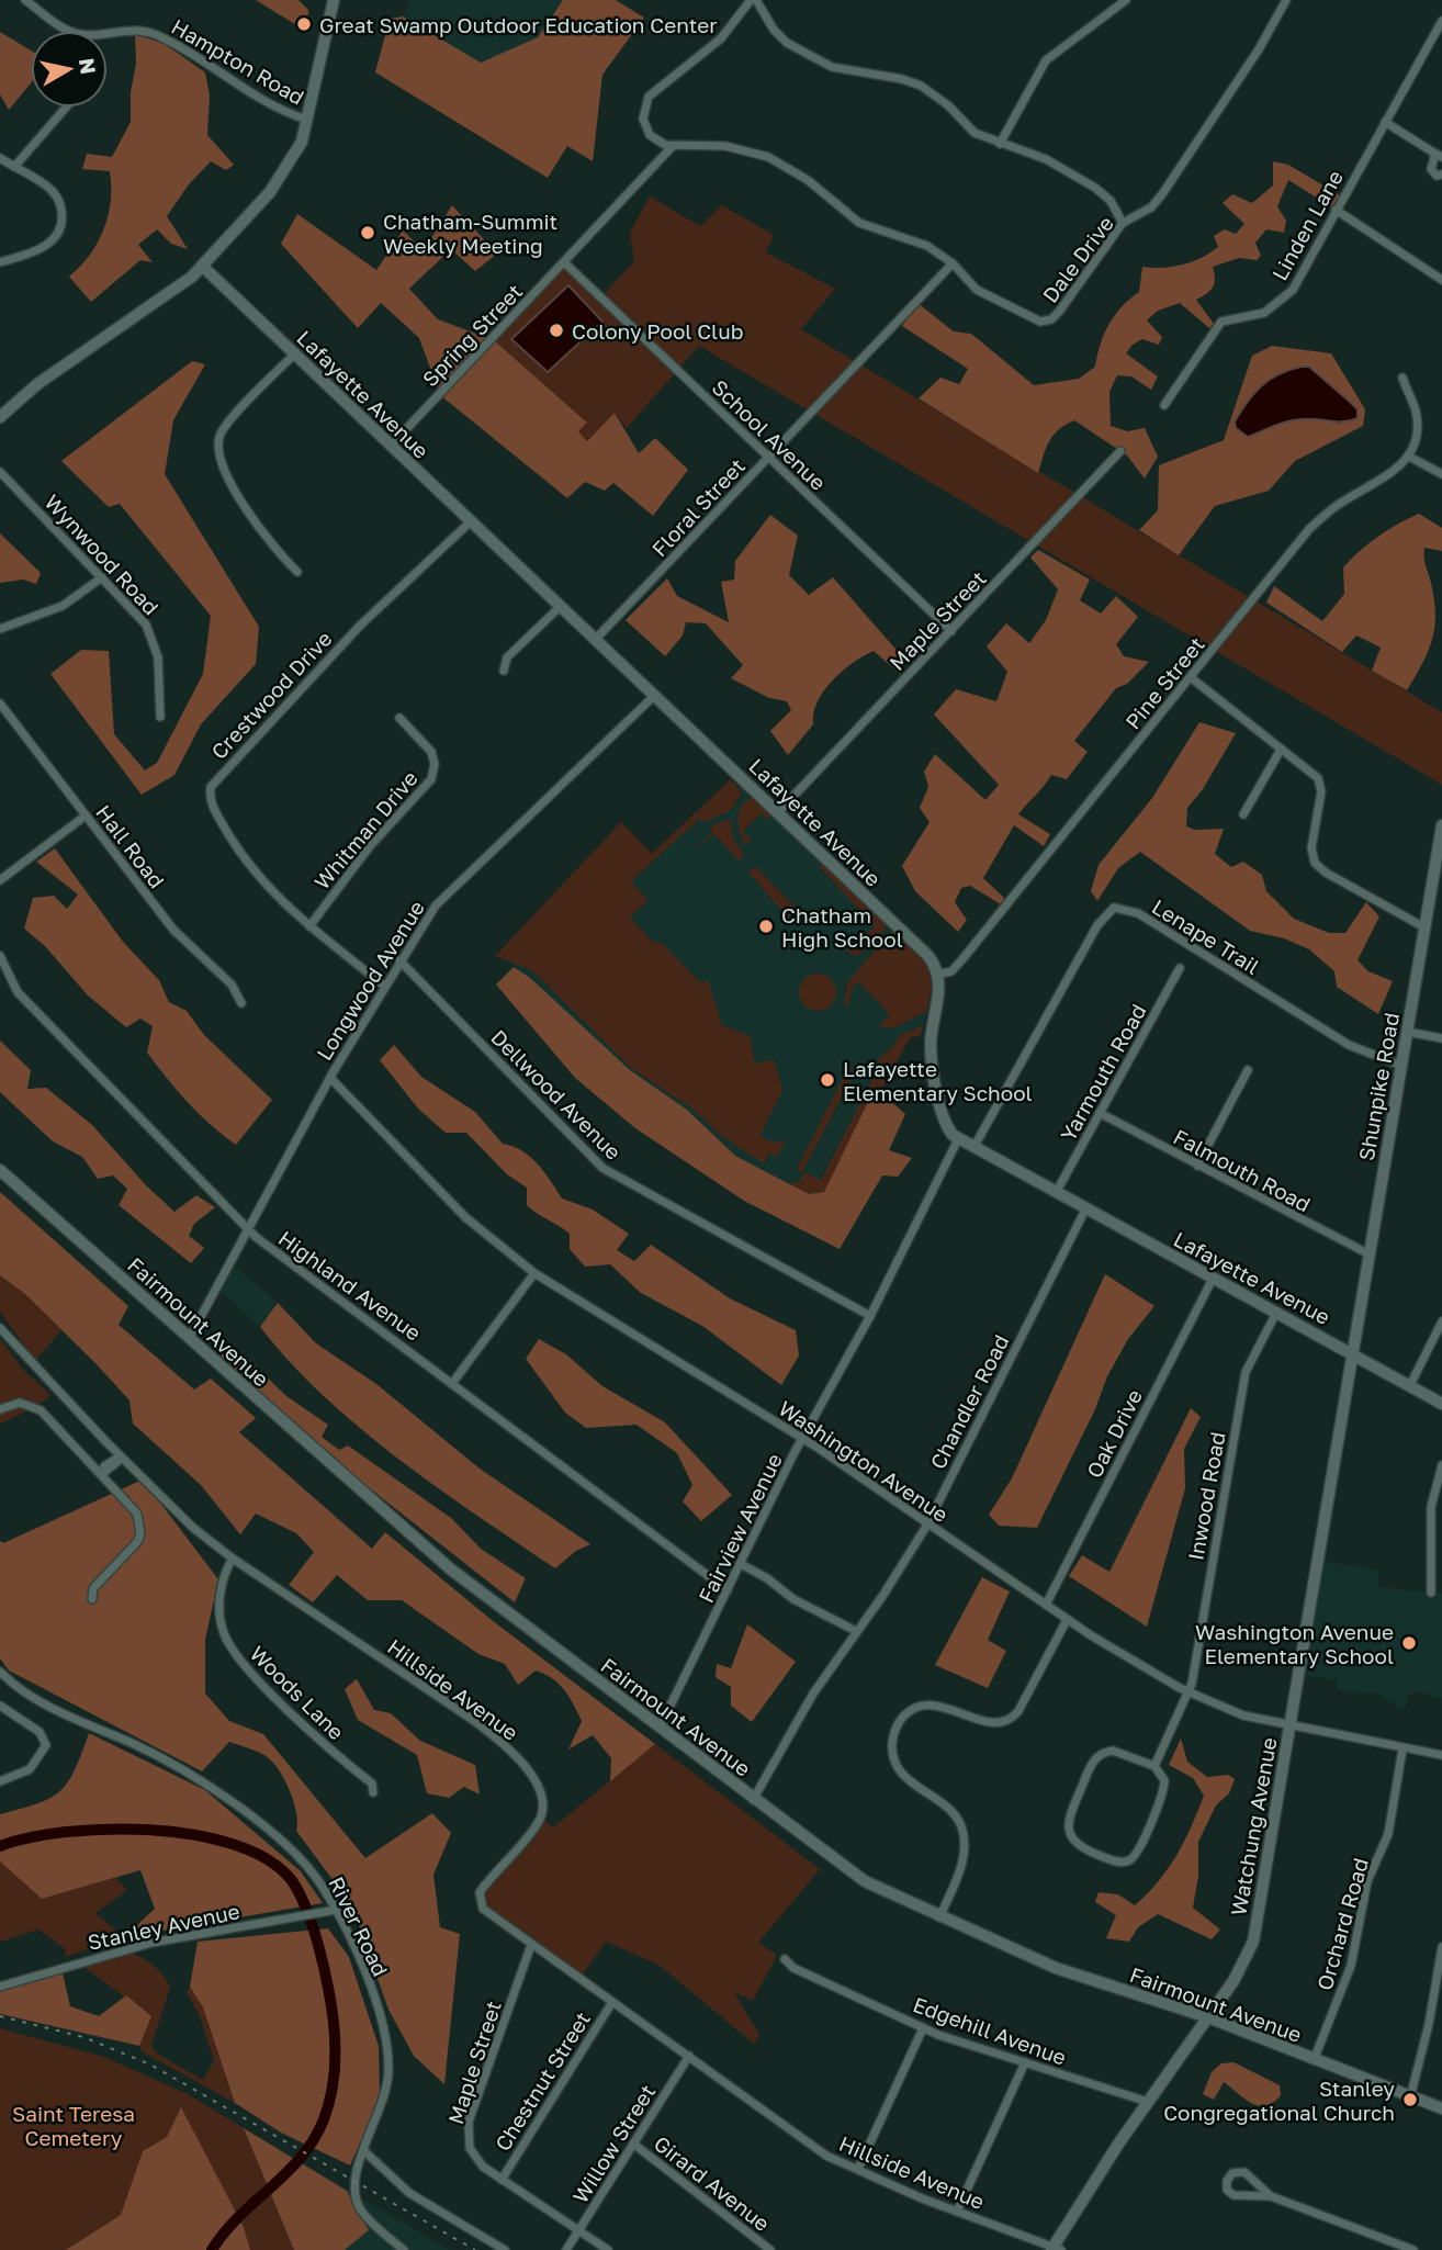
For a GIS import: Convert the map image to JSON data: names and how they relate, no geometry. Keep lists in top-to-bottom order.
{
  "streets": {
    "main road": [
      "Lafayette Avenue",
      "Shunpike Road",
      "Fairmount Avenue",
      "Watchung Avenue"
    ],
    "street": [
      "Hampton Road",
      "Linden Lane",
      "Dale Drive",
      "Spring Street",
      "School Avenue",
      "Floral Street",
      "Wynwood Road",
      "Maple Street",
      "Pine Street",
      "Crestwood Drive",
      "Whitman Drive",
      "Hall Road",
      "Lenape Trail",
      "Longwood Avenue",
      "Yarmouth Road",
      "Dellwood Avenue",
      "Falmouth Road",
      "Highland Avenue",
      "Chandler Road",
      "Oak Drive",
      "Washington Avenue",
      "Inwood Road",
      "Fairview Avenue",
      "Hillside Avenue",
      "Woods Lane",
      "Orchard Road",
      "Stanley Avenue",
      "River Road",
      "Edgehill Avenue",
      "Chestnut Street",
      "Willow Street",
      "Girard Avenue"
    ]
  },
  "crossings": [
    ["Dale Drive", "Spring Street"],
    ["Dale Drive", "Floral Street"],
    ["Spring Street", "Lafayette Avenue"],
    ["Spring Street", "School Avenue"],
    ["Lafayette Avenue", "Floral Street"],
    ["Lafayette Avenue", "Maple Street"],
    ["Lafayette Avenue", "Pine Street"],
    ["Lafayette Avenue", "Crestwood Drive"],
    ["Lafayette Avenue", "Lenape Trail"],
    ["Lafayette Avenue", "Longwood Avenue"],
    ["Lafayette Avenue", "Yarmouth Road"],
    ["Lafayette Avenue", "Shunpike Road"],
    ["Lafayette Avenue", "Chandler Road"],
    ["Lafayette Avenue", "Oak Drive"],
    ["Lafayette Avenue", "Inwood Road"],
    ["Lafayette Avenue", "Fairview Avenue"],
    ["Lafayette Avenue", "Watchung Avenue"],
    ["School Avenue", "Floral Street"],
    ["School Avenue", "Maple Street"],
    ["Maple Street", "Hillside Avenue"],
    ["Maple Street", "Chestnut Street"],
    ["Maple Street", "Willow Street"],
    ["Crestwood Drive", "Whitman Drive"],
    ["Crestwood Drive", "Longwood Avenue"],
    ["Lenape Trail", "Shunpike Road"],
    ["Longwood Avenue", "Dellwood Avenue"],
    ["Longwood Avenue", "Highland Avenue"],
    ["Longwood Avenue", "Fairmount Avenue"],
    ["Longwood Avenue", "Washington Avenue"],
    ["Yarmouth Road", "Falmouth Road"],
    ["Shunpike Road", "Falmouth Road"],
    ["Shunpike Road", "Watchung Avenue"],
    ["Dellwood Avenue", "Fairview Avenue"],
    ["Highland Avenue", "Fairview Avenue"],
    ["Fairmount Avenue", "Chandler Road"],
    ["Fairmount Avenue", "Fairview Avenue"],
    ["Fairmount Avenue", "Watchung Avenue"],
    ["Fairmount Avenue", "Orchard Road"],
    ["Chandler Road", "Washington Avenue"],
    ["Oak Drive", "Washington Avenue"],
    ["Washington Avenue", "Inwood Road"],
    ["Washington Avenue", "Fairview Avenue"],
    ["Washington Avenue", "Watchung Avenue"],
    ["Washington Avenue", "Orchard Road"],
    ["Hillside Avenue", "Woods Lane"],
    ["Hillside Avenue", "Watchung Avenue"],
    ["Hillside Avenue", "Chestnut Street"],
    ["Hillside Avenue", "Willow Street"],
    ["Watchung Avenue", "Edgehill Avenue"],
    ["Stanley Avenue", "River Road"],
    ["Willow Street", "Girard Avenue"]
  ],
  "parks": ["Saint Teresa Cemetery"],
  "places": [
    "Great Swamp Outdoor Education Center",
    "Chatham-Summit Weekly Meeting",
    "Colony Pool Club",
    "Chatham High School",
    "Lafayette Elementary School",
    "Washington Avenue Elementary School",
    "Stanley Congregational Church"
  ],
  "north": "right"
}
